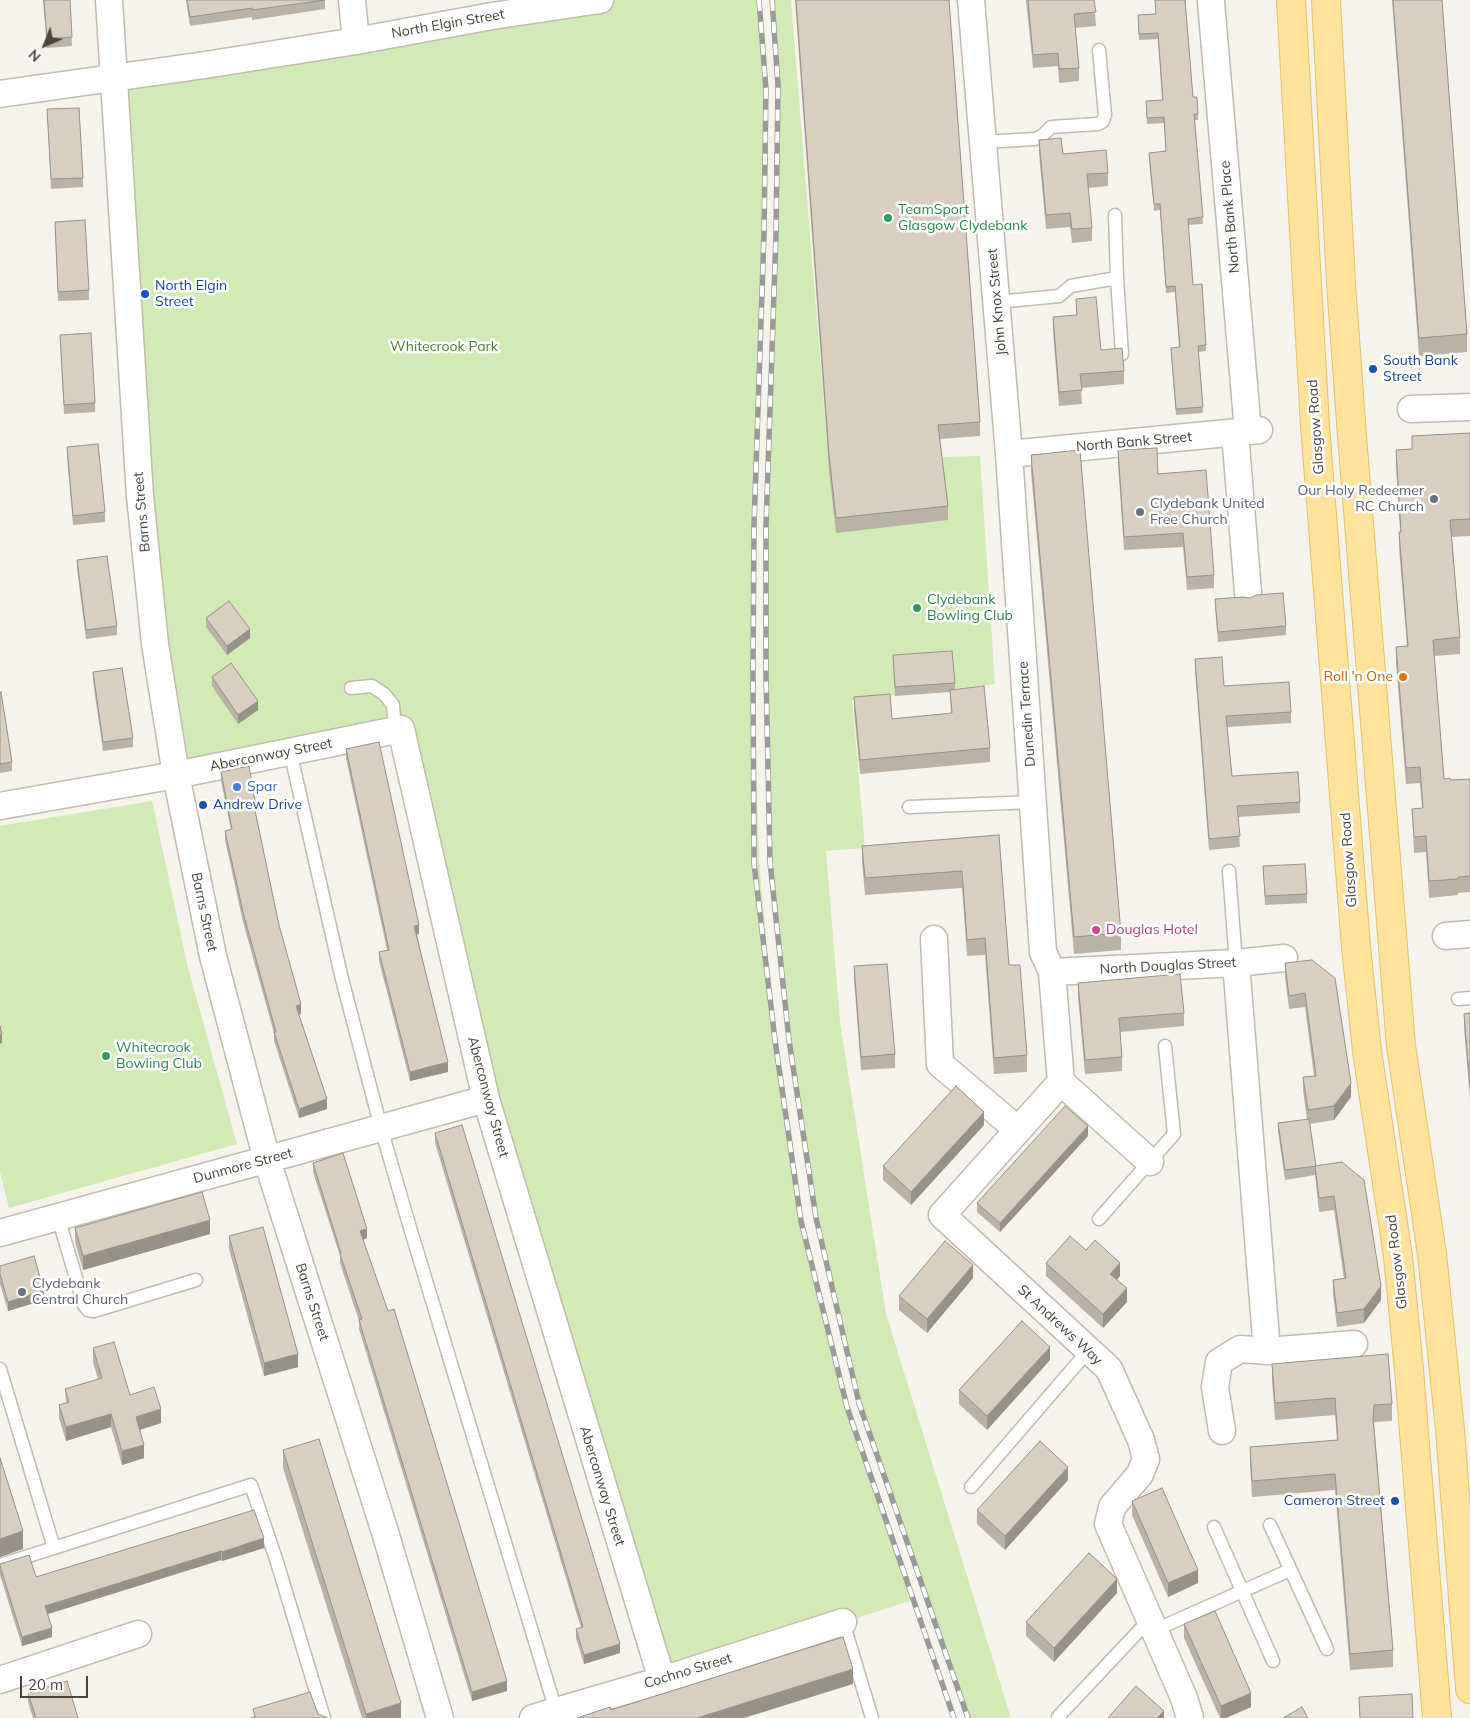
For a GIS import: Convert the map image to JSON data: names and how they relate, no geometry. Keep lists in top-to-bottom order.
{
  "streets": {
    "main road": ["Glasgow Road"],
    "street": [
      "North Elgin Street",
      "North Bank Place",
      "John Knox Street",
      "North Bank Street",
      "Barns Street",
      "Dunedin Terrace",
      "Aberconway Street",
      "North Douglas Street",
      "Dunmore Street",
      "St Andrews Way",
      "Cochno Street"
    ]
  },
  "crossings": [
    ["North Elgin Street", "Barns Street"],
    ["North Bank Place", "North Bank Street"],
    ["John Knox Street", "North Bank Street"],
    ["John Knox Street", "Dunedin Terrace"],
    ["North Bank Street", "Dunedin Terrace"],
    ["Barns Street", "Aberconway Street"],
    ["Barns Street", "Dunmore Street"],
    ["Dunedin Terrace", "North Douglas Street"],
    ["Aberconway Street", "Dunmore Street"],
    ["Aberconway Street", "Cochno Street"]
  ],
  "parks": ["Whitecrook Park"],
  "places": [
    "TeamSport Glasgow Clydebank",
    "North Elgin Street",
    "South Bank Street",
    "Our Holy Redeemer RC Church",
    "Clydebank United Free Church",
    "Clydebank Bowling Club",
    "Roll 'n One",
    "Spar",
    "Andrew Drive",
    "Douglas Hotel",
    "Whitecrook Bowling Club",
    "Clydebank Central Church",
    "Cameron Street"
  ],
  "scale_bar": "20 m",
  "north": "bottom left"
}
